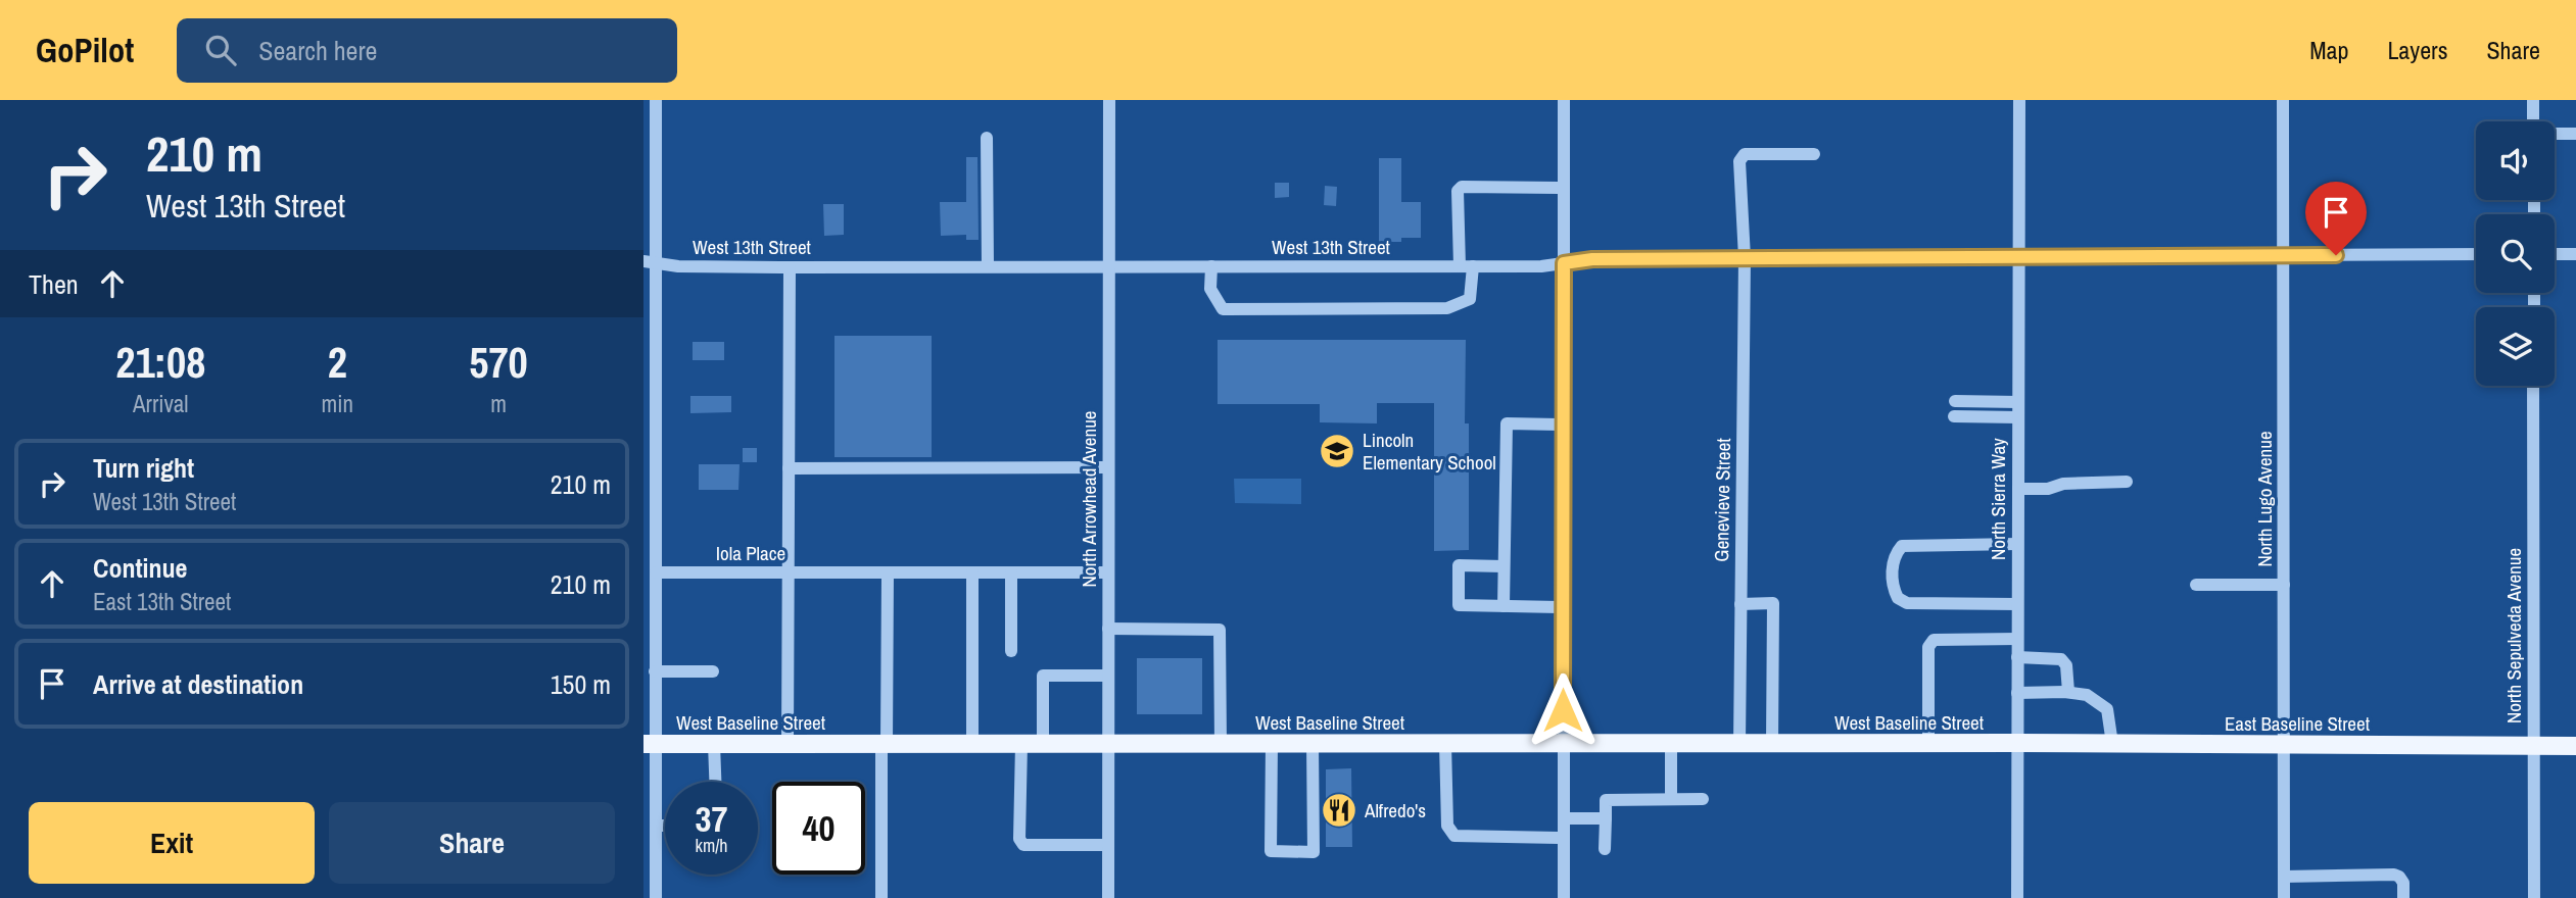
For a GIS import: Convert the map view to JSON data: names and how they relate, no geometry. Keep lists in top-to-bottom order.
{
  "streets": {
    "main road": ["West Baseline Street", "East Baseline Street"],
    "street": [
      "West 13th Street",
      "North Arrowhead Avenue",
      "North Sierra Way",
      "North Lugo Avenue",
      "Genevieve Street",
      "Iola Place",
      "North Sepulveda Avenue"
    ]
  },
  "crossings": [
    ["West 13th Street", "North Arrowhead Avenue"],
    ["West 13th Street", "North Sierra Way"],
    ["West 13th Street", "North Lugo Avenue"],
    ["West 13th Street", "Genevieve Street"],
    ["North Arrowhead Avenue", "Iola Place"],
    ["North Arrowhead Avenue", "West Baseline Street"],
    ["North Sierra Way", "West Baseline Street"],
    ["North Sierra Way", "East Baseline Street"],
    ["North Lugo Avenue", "East Baseline Street"],
    ["Genevieve Street", "West Baseline Street"],
    ["North Sepulveda Avenue", "East Baseline Street"],
    ["West Baseline Street", "East Baseline Street"]
  ],
  "places": {
    "school or university": ["Lincoln Elementary School"],
    "restaurant": ["Alfredo's"]
  },
  "page": {
    "header": "GoPilot",
    "search": "Search here",
    "nav": ["Map", "Layers", "Share"],
    "turn": ["210 m", "West 13th Street"],
    "then": "Then",
    "eta": [
      "21:08",
      "Arrival",
      "2",
      "min",
      "570",
      "m"
    ],
    "list": [
      {
        "name": "Turn right",
        "note": "West 13th Street",
        "value": "210 m"
      },
      {
        "name": "Continue",
        "note": "East 13th Street",
        "value": "210 m"
      },
      {
        "name": "Arrive at destination",
        "value": "150 m"
      }
    ],
    "speed": "37 km/h",
    "limit": "40",
    "buttons": ["Exit", "Share"]
  }
}
